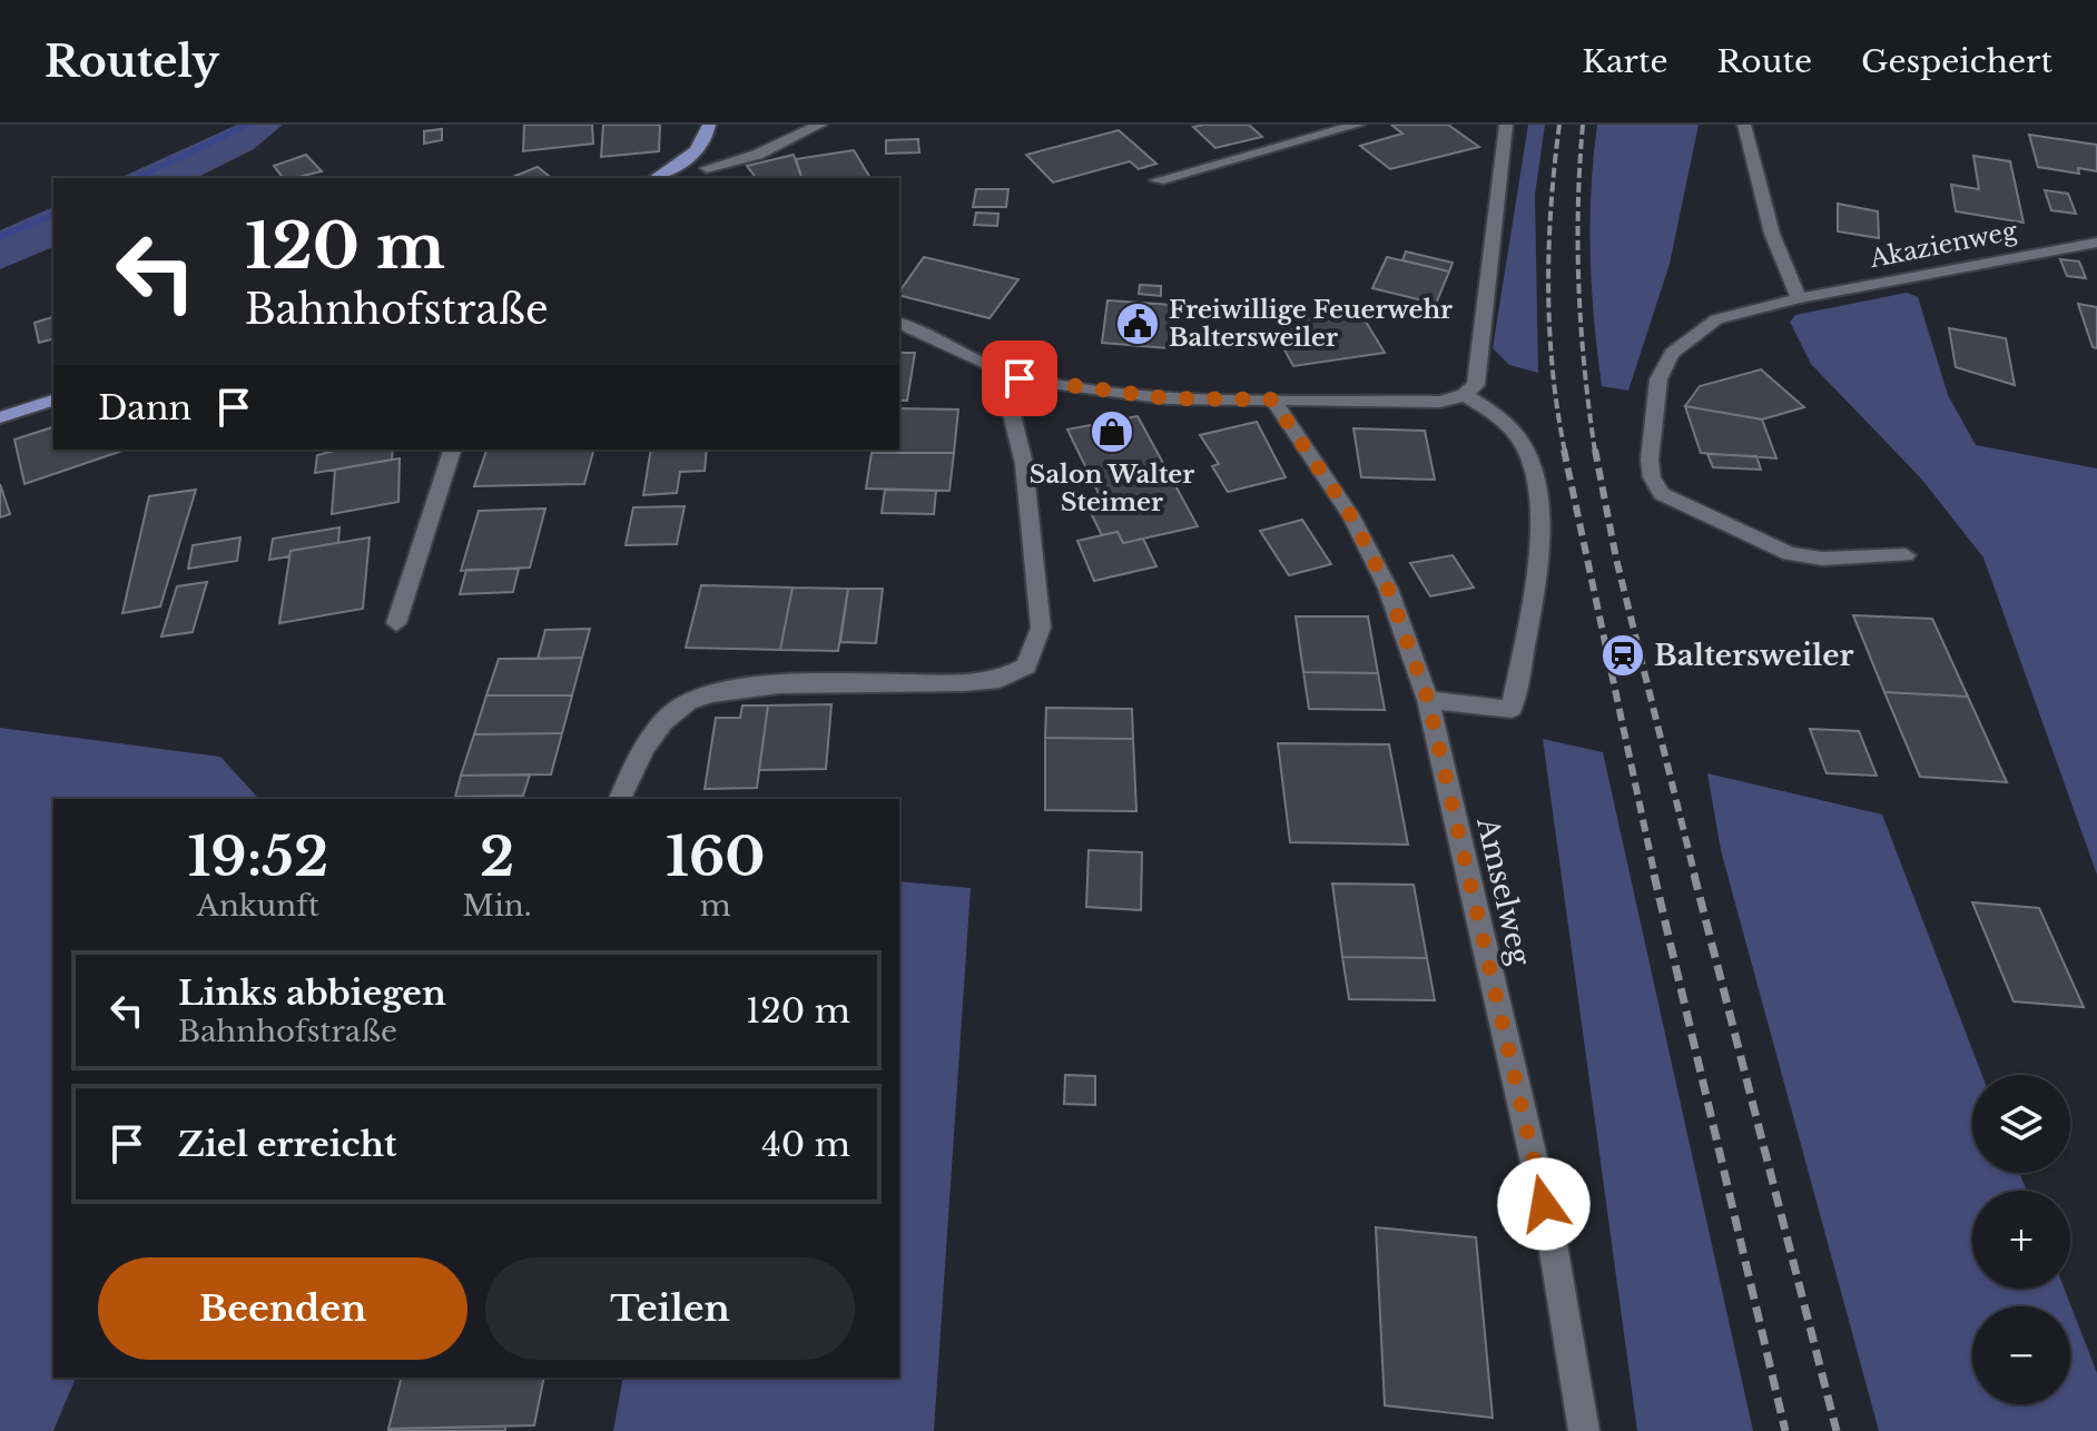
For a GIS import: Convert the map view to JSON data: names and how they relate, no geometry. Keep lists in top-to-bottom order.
{
  "streets": {
    "street": ["Akazienweg", "Amselweg"]
  },
  "places": {
    "public building": ["Freiwillige Feuerwehr Baltersweiler"],
    "shop": ["Salon Walter Steimer"],
    "station": ["Baltersweiler"]
  },
  "page": {
    "header": "Routely",
    "nav": ["Karte", "Route", "Gespeichert"],
    "turn": ["120 m", "Bahnhofstraße"],
    "then": "Dann",
    "eta": [
      "19:52",
      "Ankunft",
      "2",
      "Min.",
      "160",
      "m"
    ],
    "list": [
      {
        "name": "Links abbiegen",
        "note": "Bahnhofstraße",
        "value": "120 m"
      },
      {
        "name": "Ziel erreicht",
        "value": "40 m"
      }
    ],
    "map_buttons": ["+", "−"],
    "buttons": ["Beenden", "Teilen"]
  }
}
